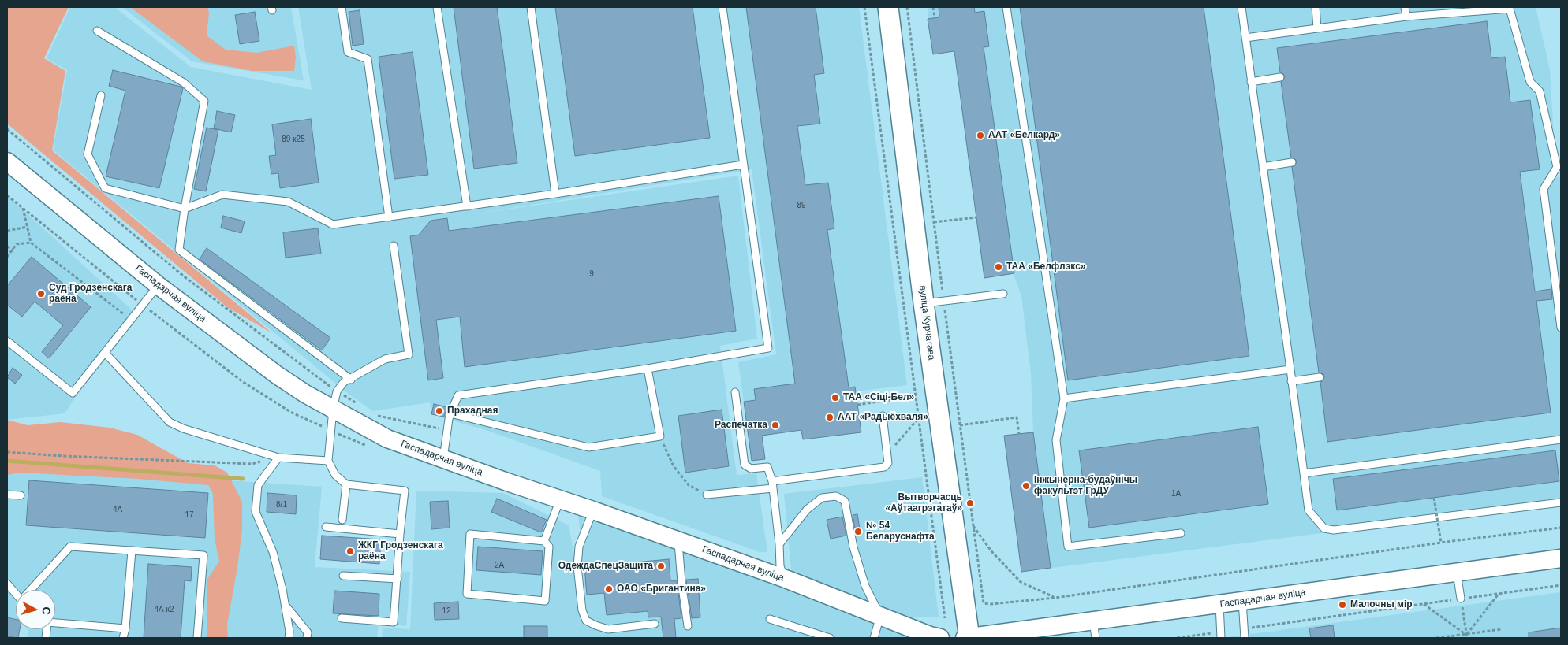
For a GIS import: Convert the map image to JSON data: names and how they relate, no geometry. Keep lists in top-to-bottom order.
{
  "streets": {
    "main road": ["вуліца Курчатава"],
    "street": ["Гаспадарчая вуліца"]
  },
  "crossings": [
    ["Гаспадарчая вуліца", "вуліца Курчатава"]
  ],
  "places": [
    "ААТ «Белкард»",
    "ТАА «Белфлэкс»",
    "Суд Гродзенскага раёна",
    "ТАА «Сіці-Бел»",
    "Прахадная",
    "ААТ «Радыёхваля»",
    "Распечатка",
    "Інжынерна-будаўнічы факультэт ГрДУ",
    "Вытворчасць «Аўтаагрэгатаў»",
    "№ 54 Беларуснафта",
    "ЖКГ Гродзенскага раёна",
    "ОдеждаСпецЗащита",
    "ОАО «Бригантина»",
    "Малочны мір"
  ],
  "house_numbers": [
    "89 к25",
    "89",
    "9",
    "1А",
    "8/1",
    "4А",
    "17",
    "2А",
    "4А к2",
    "12"
  ],
  "north": "right"
}
